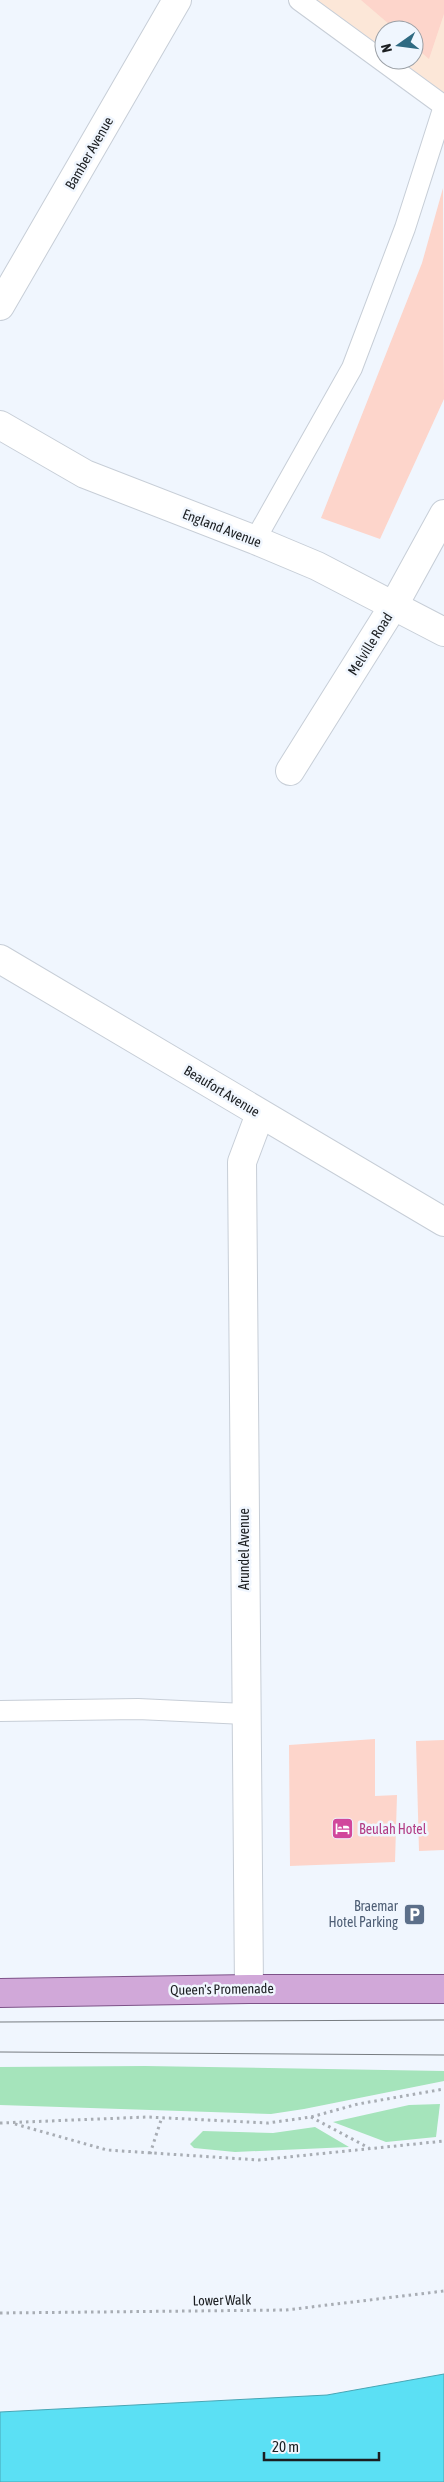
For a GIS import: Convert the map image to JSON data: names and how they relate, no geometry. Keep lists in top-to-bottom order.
{
  "streets": {
    "main road": ["Queen's Promenade"],
    "street": [
      "Bamber Avenue",
      "England Avenue",
      "Melville Road",
      "Beaufort Avenue",
      "Arundel Avenue"
    ],
    "path": ["Lower Walk"]
  },
  "crossings": [
    ["England Avenue", "Melville Road"],
    ["Beaufort Avenue", "Arundel Avenue"],
    ["Arundel Avenue", "Queen's Promenade"]
  ],
  "places": {
    "hotel": ["Beulah Hotel"],
    "parking": ["Braemar Hotel Parking"]
  },
  "scale_bar": "20 m",
  "north": "left"
}
